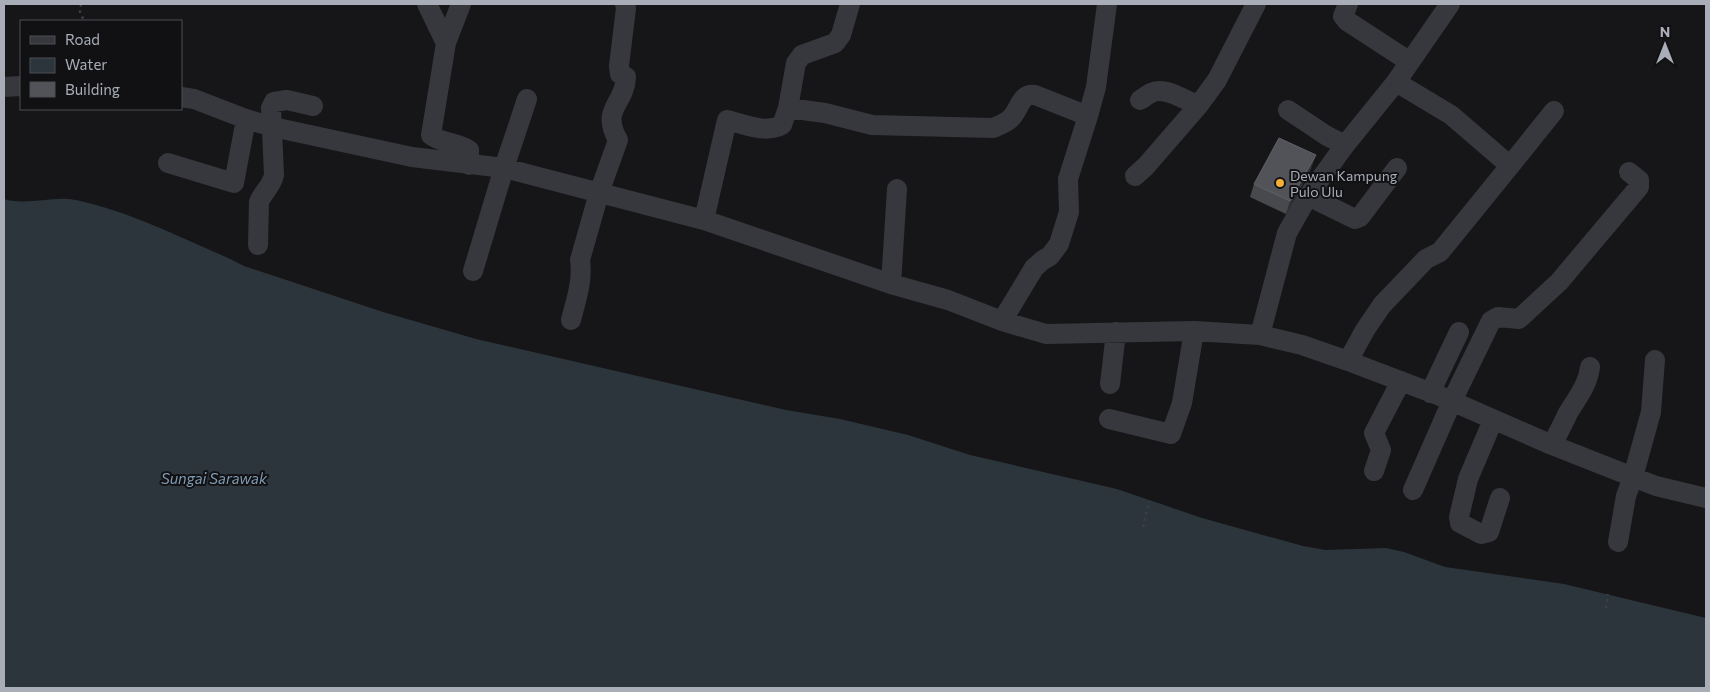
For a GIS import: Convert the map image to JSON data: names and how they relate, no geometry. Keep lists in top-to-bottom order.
{
  "water": ["Sungai Sarawak"],
  "places": ["Dewan Kampung Pulo Ulu"],
  "legend": ["Road", "Water", "Building"],
  "north": "top"
}
